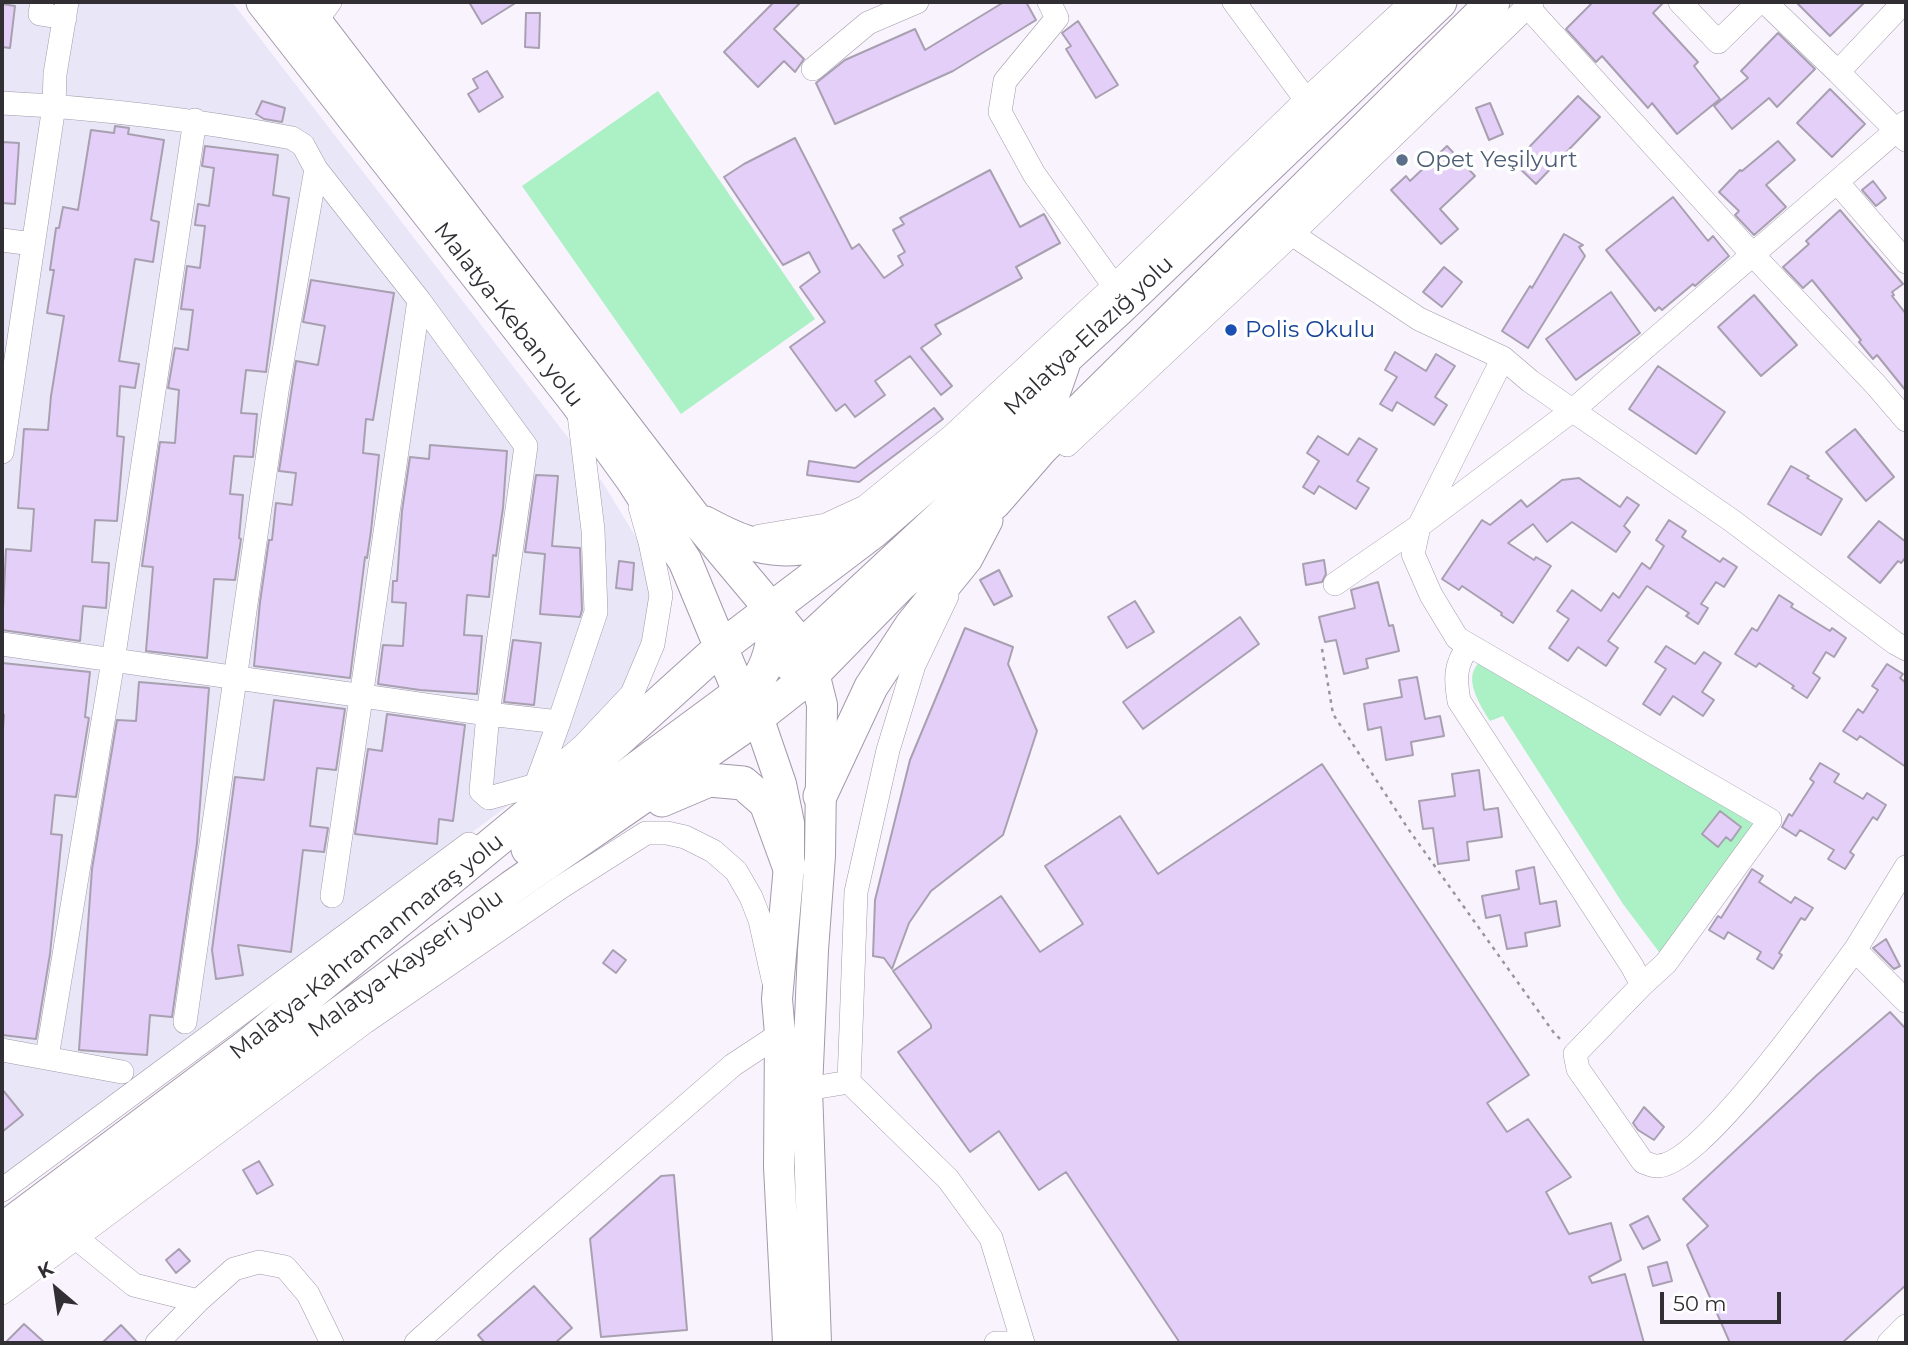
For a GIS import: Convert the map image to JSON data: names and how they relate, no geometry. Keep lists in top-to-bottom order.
{
  "streets": {
    "highway": [
      "Malatya-Keban yolu",
      "Malatya-Elazığ yolu",
      "Malatya-Kahramanmaraş yolu",
      "Malatya-Kayseri yolu"
    ]
  },
  "crossings": [
    ["Malatya-Keban yolu", "Malatya-Elazığ yolu"],
    ["Malatya-Keban yolu", "Malatya-Kahramanmaraş yolu"],
    ["Malatya-Keban yolu", "Malatya-Kayseri yolu"],
    ["Malatya-Elazığ yolu", "Malatya-Kahramanmaraş yolu"],
    ["Malatya-Elazığ yolu", "Malatya-Kayseri yolu"]
  ],
  "places": ["Opet Yeşilyurt", "Polis Okulu"],
  "scale_bar": "50 m",
  "north": "top left"
}
